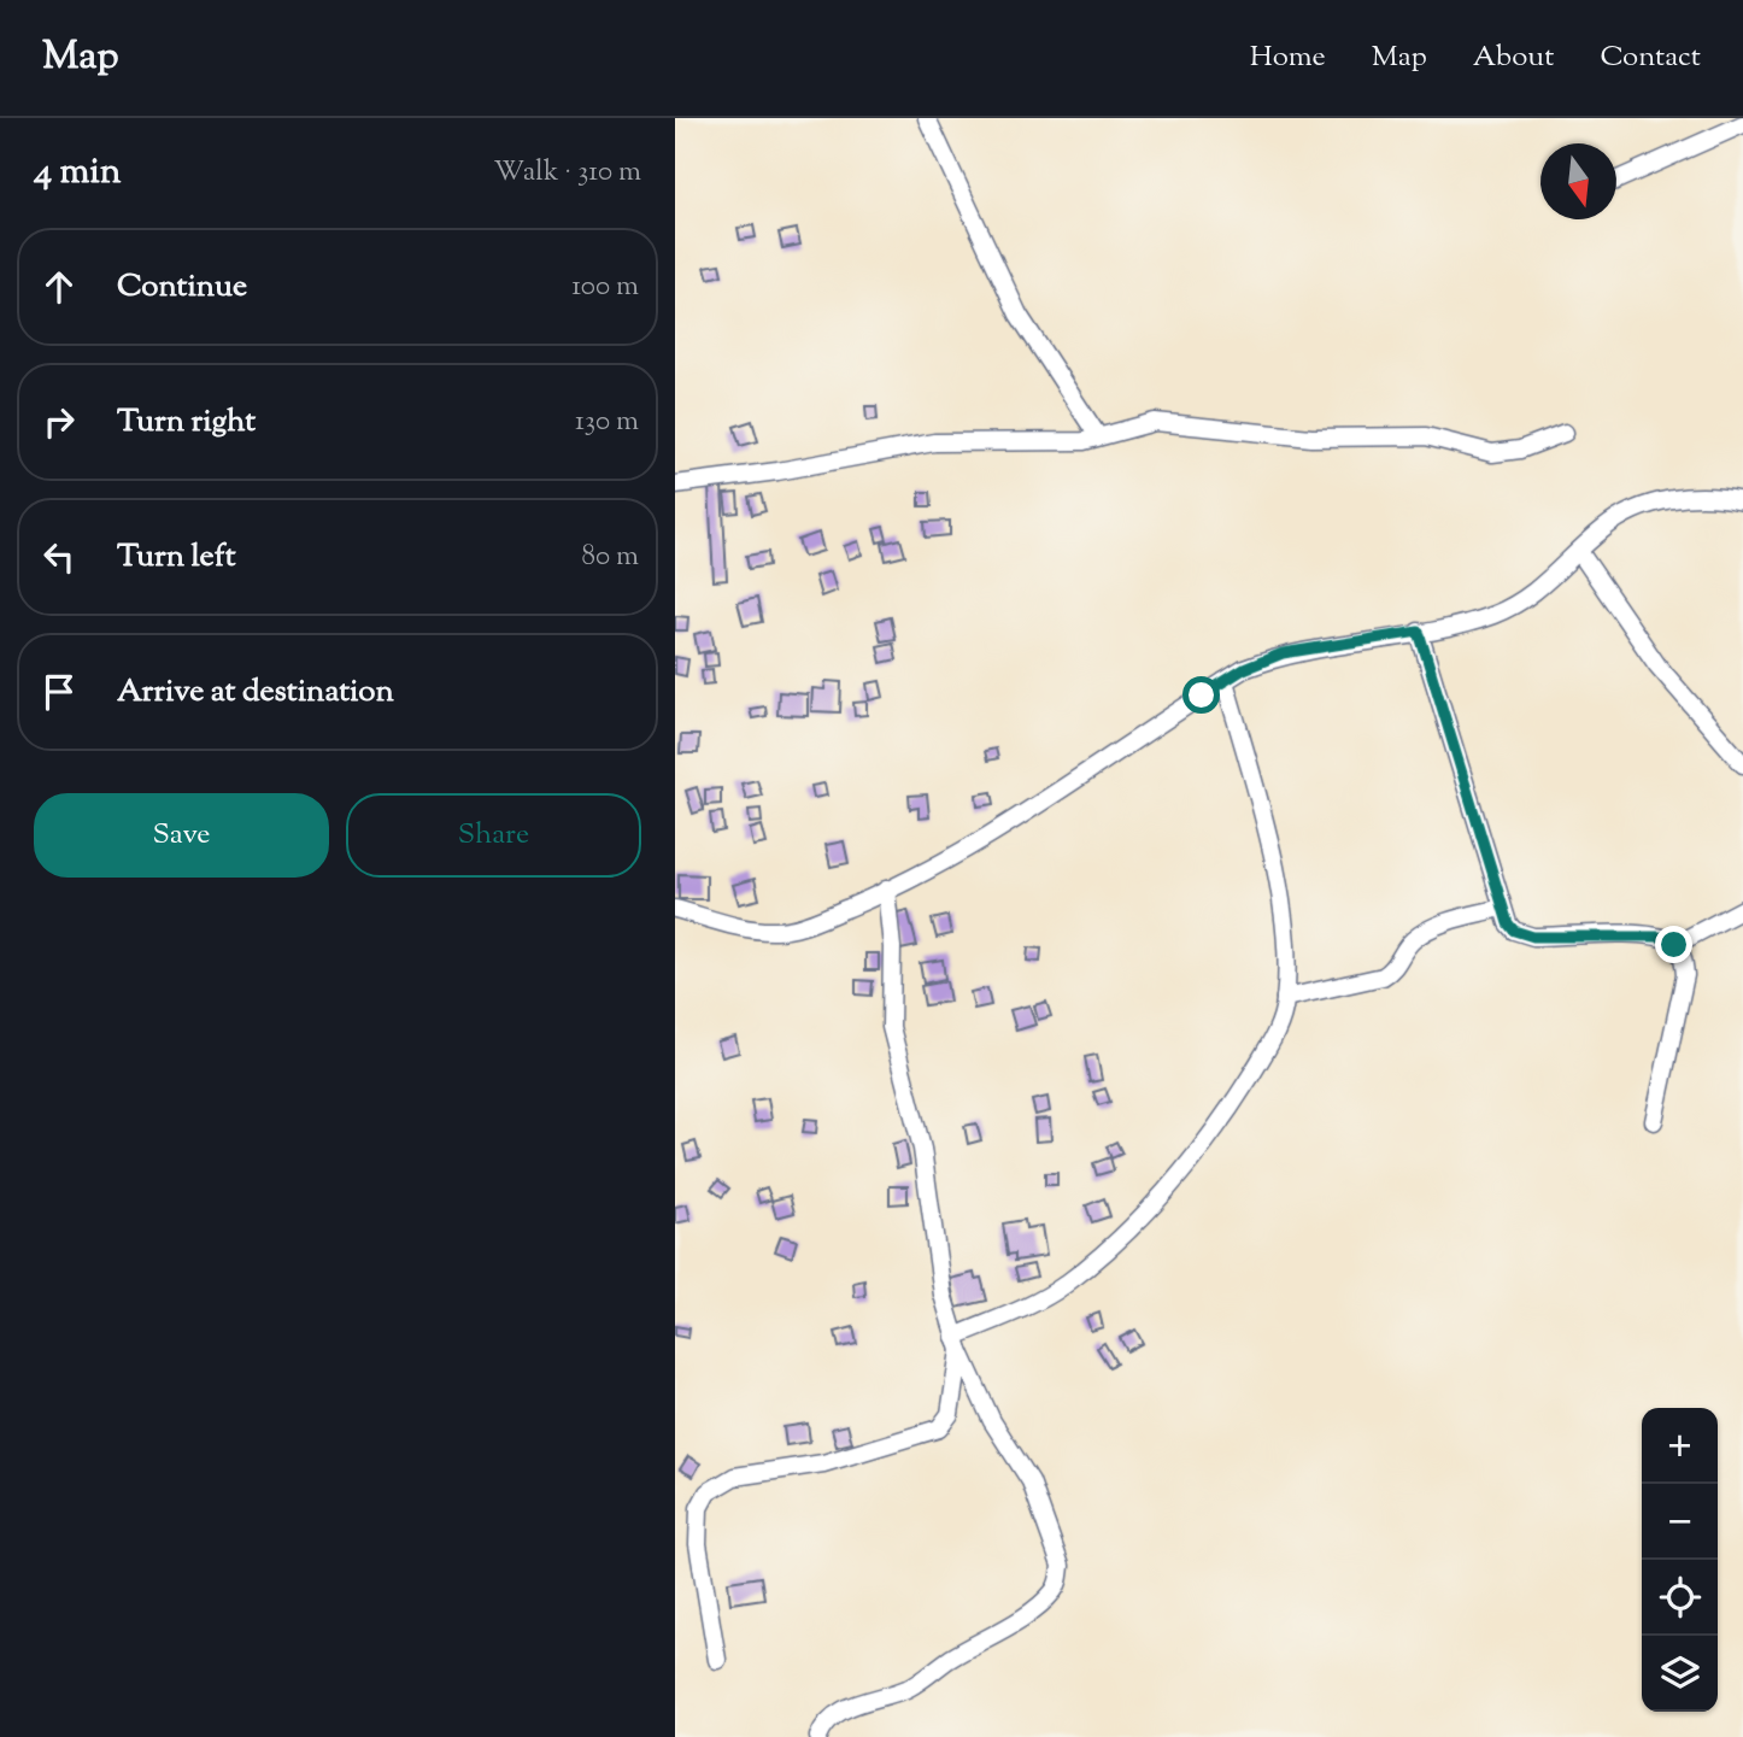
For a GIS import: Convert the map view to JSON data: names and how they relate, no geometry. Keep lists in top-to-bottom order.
{
  "north": "bottom",
  "page": {
    "header": "Map",
    "nav": [
      "Home",
      "Map",
      "About",
      "Contact"
    ],
    "heading": ["4 min", "Walk · 310 m"],
    "list": [
      ["Continue", "100 m"],
      ["Turn right", "130 m"],
      ["Turn left", "80 m"],
      "Arrive at destination"
    ],
    "buttons": ["Save", "Share"],
    "map_buttons": ["+", "−"]
  }
}
